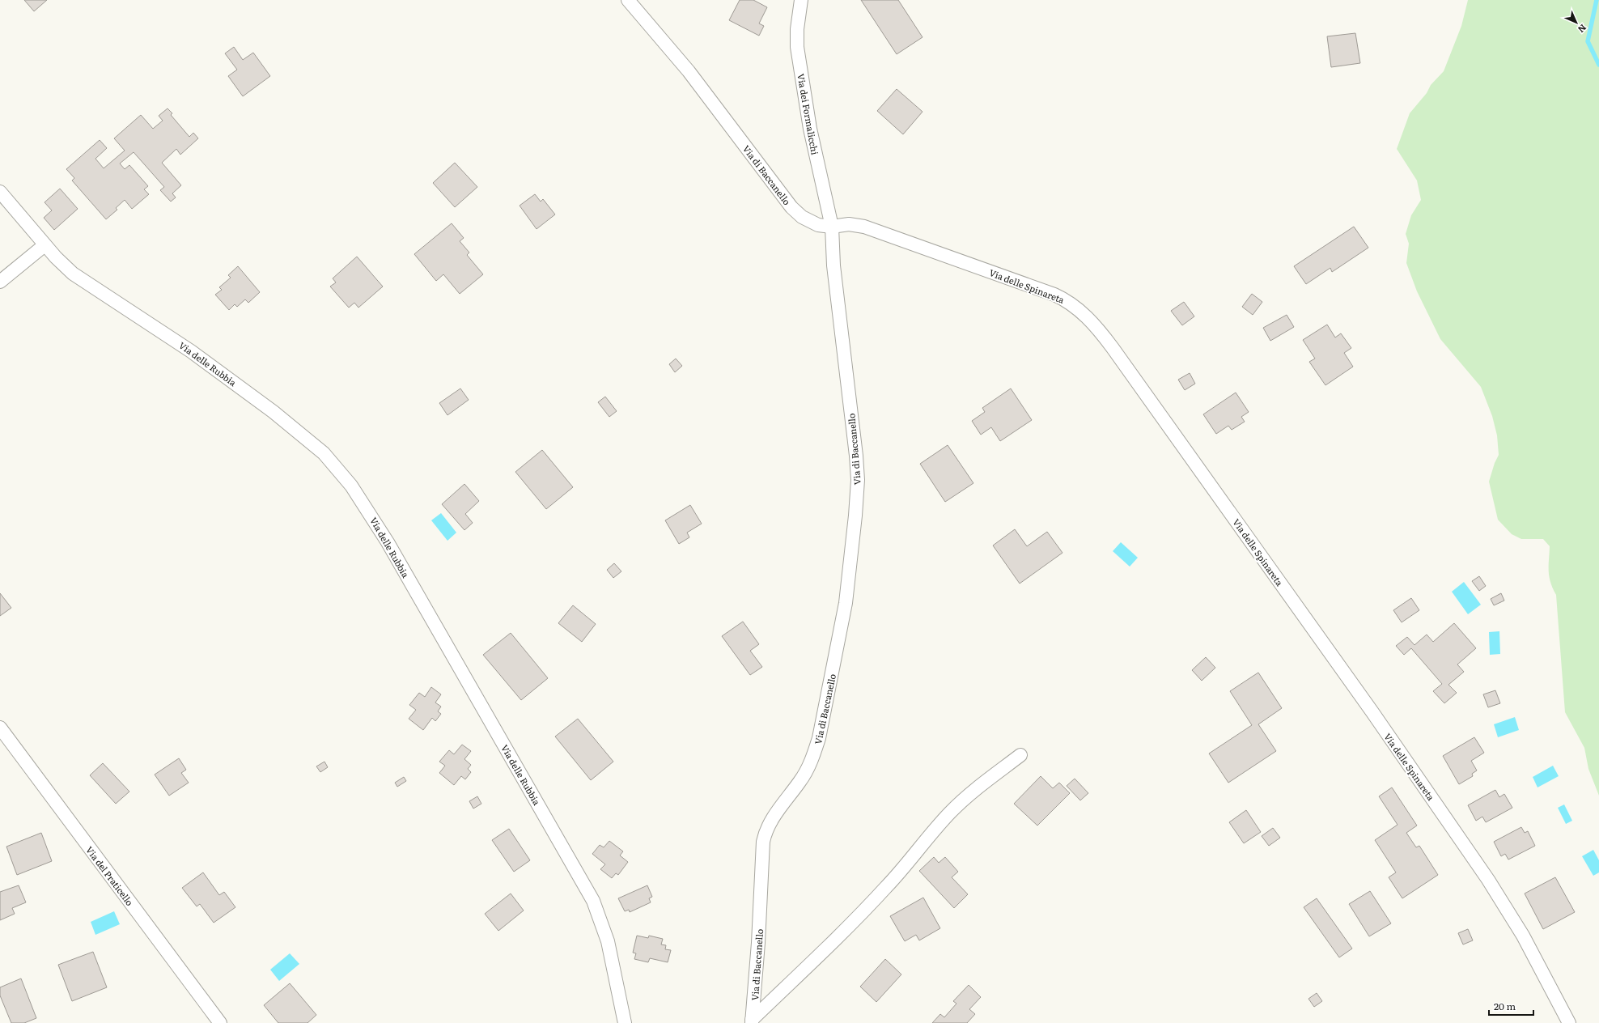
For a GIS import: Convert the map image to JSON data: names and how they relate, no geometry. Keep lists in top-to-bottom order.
{
  "streets": {
    "street": [
      "Via dei Formalicchi",
      "Via di Baccanello",
      "Via delle Spinareta",
      "Via delle Rubbia",
      "Via del Praticello"
    ]
  },
  "crossings": [
    ["Via dei Formalicchi", "Via di Baccanello"],
    ["Via dei Formalicchi", "Via delle Spinareta"],
    ["Via di Baccanello", "Via delle Spinareta"]
  ],
  "scale_bar": "20 m",
  "north": "bottom right"
}
